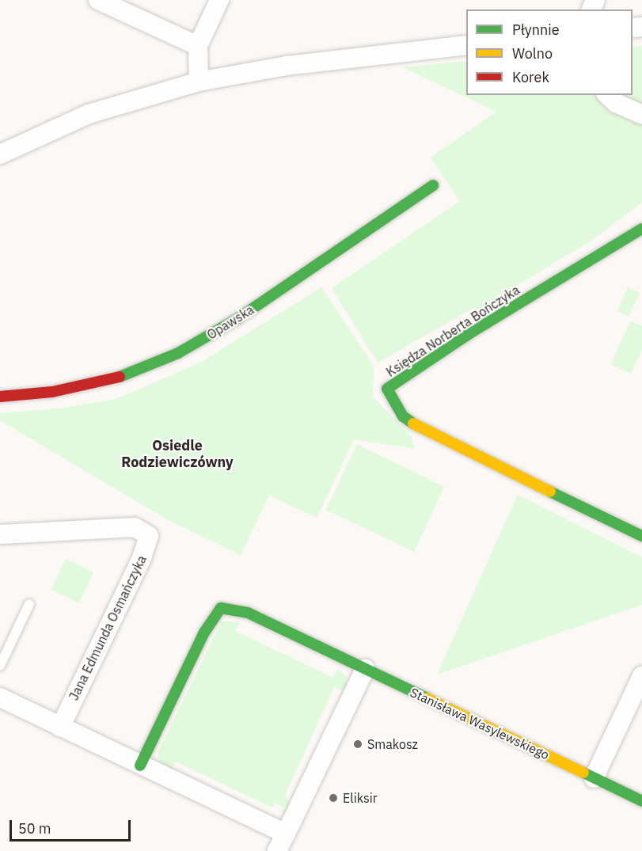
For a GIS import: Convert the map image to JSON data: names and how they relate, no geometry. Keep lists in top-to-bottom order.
{
  "streets": {
    "street": [
      "Opawska",
      "Księdza Norberta Bończyka",
      "Jana Edmunda Osmańczyka",
      "Stanisława Wasylewskiego"
    ]
  },
  "districts": ["Osiedle Rodziewiczówny"],
  "places": ["Smakosz", "Eliksir"],
  "legend": ["Płynnie", "Wolno", "Korek"],
  "scale_bar": "50 m"
}
